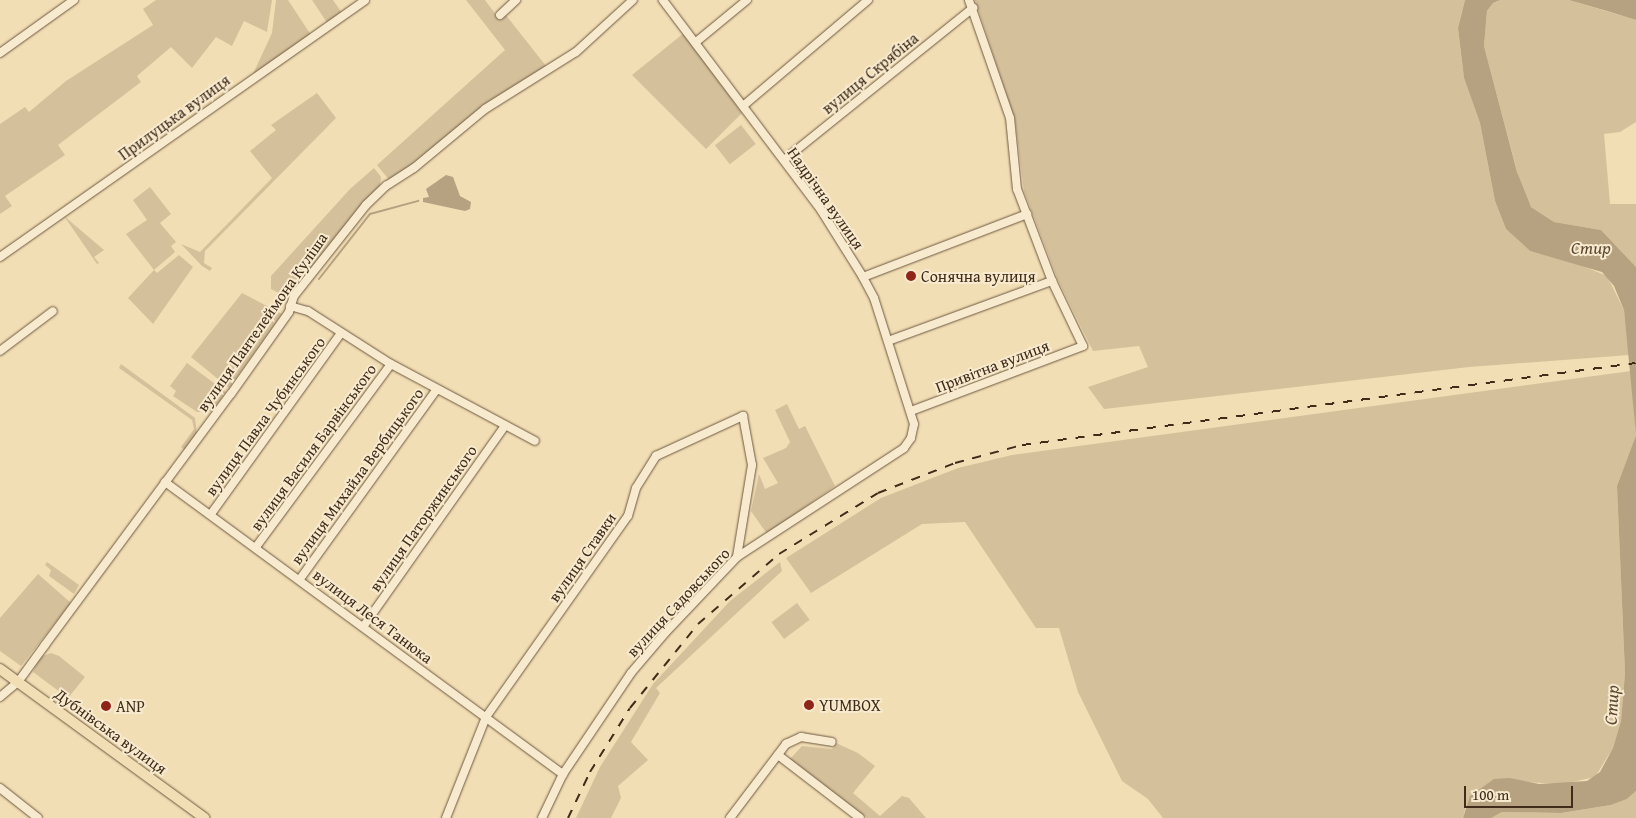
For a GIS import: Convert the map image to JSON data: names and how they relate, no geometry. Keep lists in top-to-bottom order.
{
  "streets": {
    "main road": ["Дубнівська вулиця"],
    "street": [
      "вулиця Скрябіна",
      "Прилуцька вулиця",
      "Надрічна вулиця",
      "вулиця Пантелеймона Куліша",
      "Привітна вулиця",
      "вулиця Павла Чубинського",
      "вулиця Василя Барвінського",
      "вулиця Михайла Вербицького",
      "вулиця Паторжинського",
      "вулиця Ставки",
      "вулиця Садовського",
      "вулиця Леся Танюка"
    ]
  },
  "crossings": [
    ["вулиця Скрябіна", "Надрічна вулиця"],
    ["Надрічна вулиця", "Привітна вулиця"],
    ["Надрічна вулиця", "вулиця Садовського"],
    ["вулиця Пантелеймона Куліша", "вулиця Леся Танюка"],
    ["вулиця Пантелеймона Куліша", "Дубнівська вулиця"],
    ["вулиця Павла Чубинського", "вулиця Леся Танюка"],
    ["вулиця Василя Барвінського", "вулиця Леся Танюка"],
    ["вулиця Михайла Вербицького", "вулиця Леся Танюка"],
    ["вулиця Паторжинського", "вулиця Леся Танюка"],
    ["вулиця Ставки", "вулиця Садовського"],
    ["вулиця Ставки", "вулиця Леся Танюка"],
    ["вулиця Садовського", "вулиця Леся Танюка"]
  ],
  "water": ["Стир"],
  "places": ["Сонячна вулиця", "YUMBOX", "ANP"],
  "scale_bar": "100 m"
}
